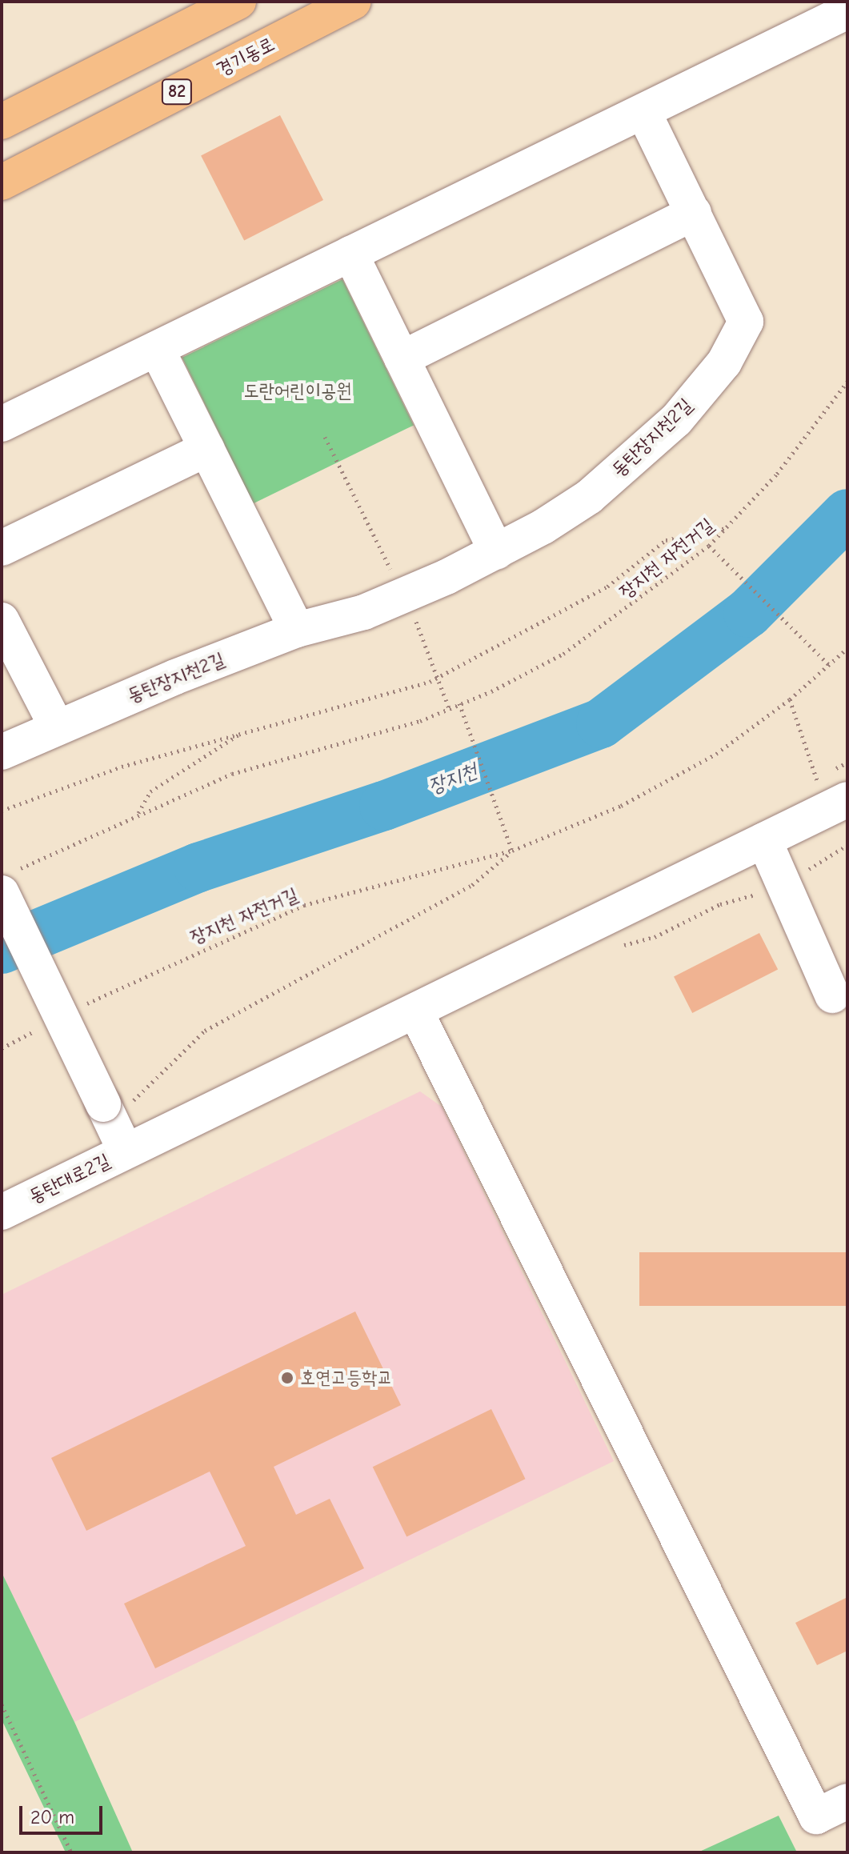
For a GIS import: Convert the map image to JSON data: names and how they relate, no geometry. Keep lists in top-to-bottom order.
{
  "streets": {
    "main road": ["경기동로", "82"],
    "street": ["동탄장지천2길", "동탄대로2길"],
    "path": ["장지천 자전거길"]
  },
  "crossings": [
    ["장지천 자전거길", "동탄대로2길"]
  ],
  "water": ["장지천"],
  "parks": ["도란어린이공원"],
  "places": ["호연고등학교"],
  "scale_bar": "20 m"
}
